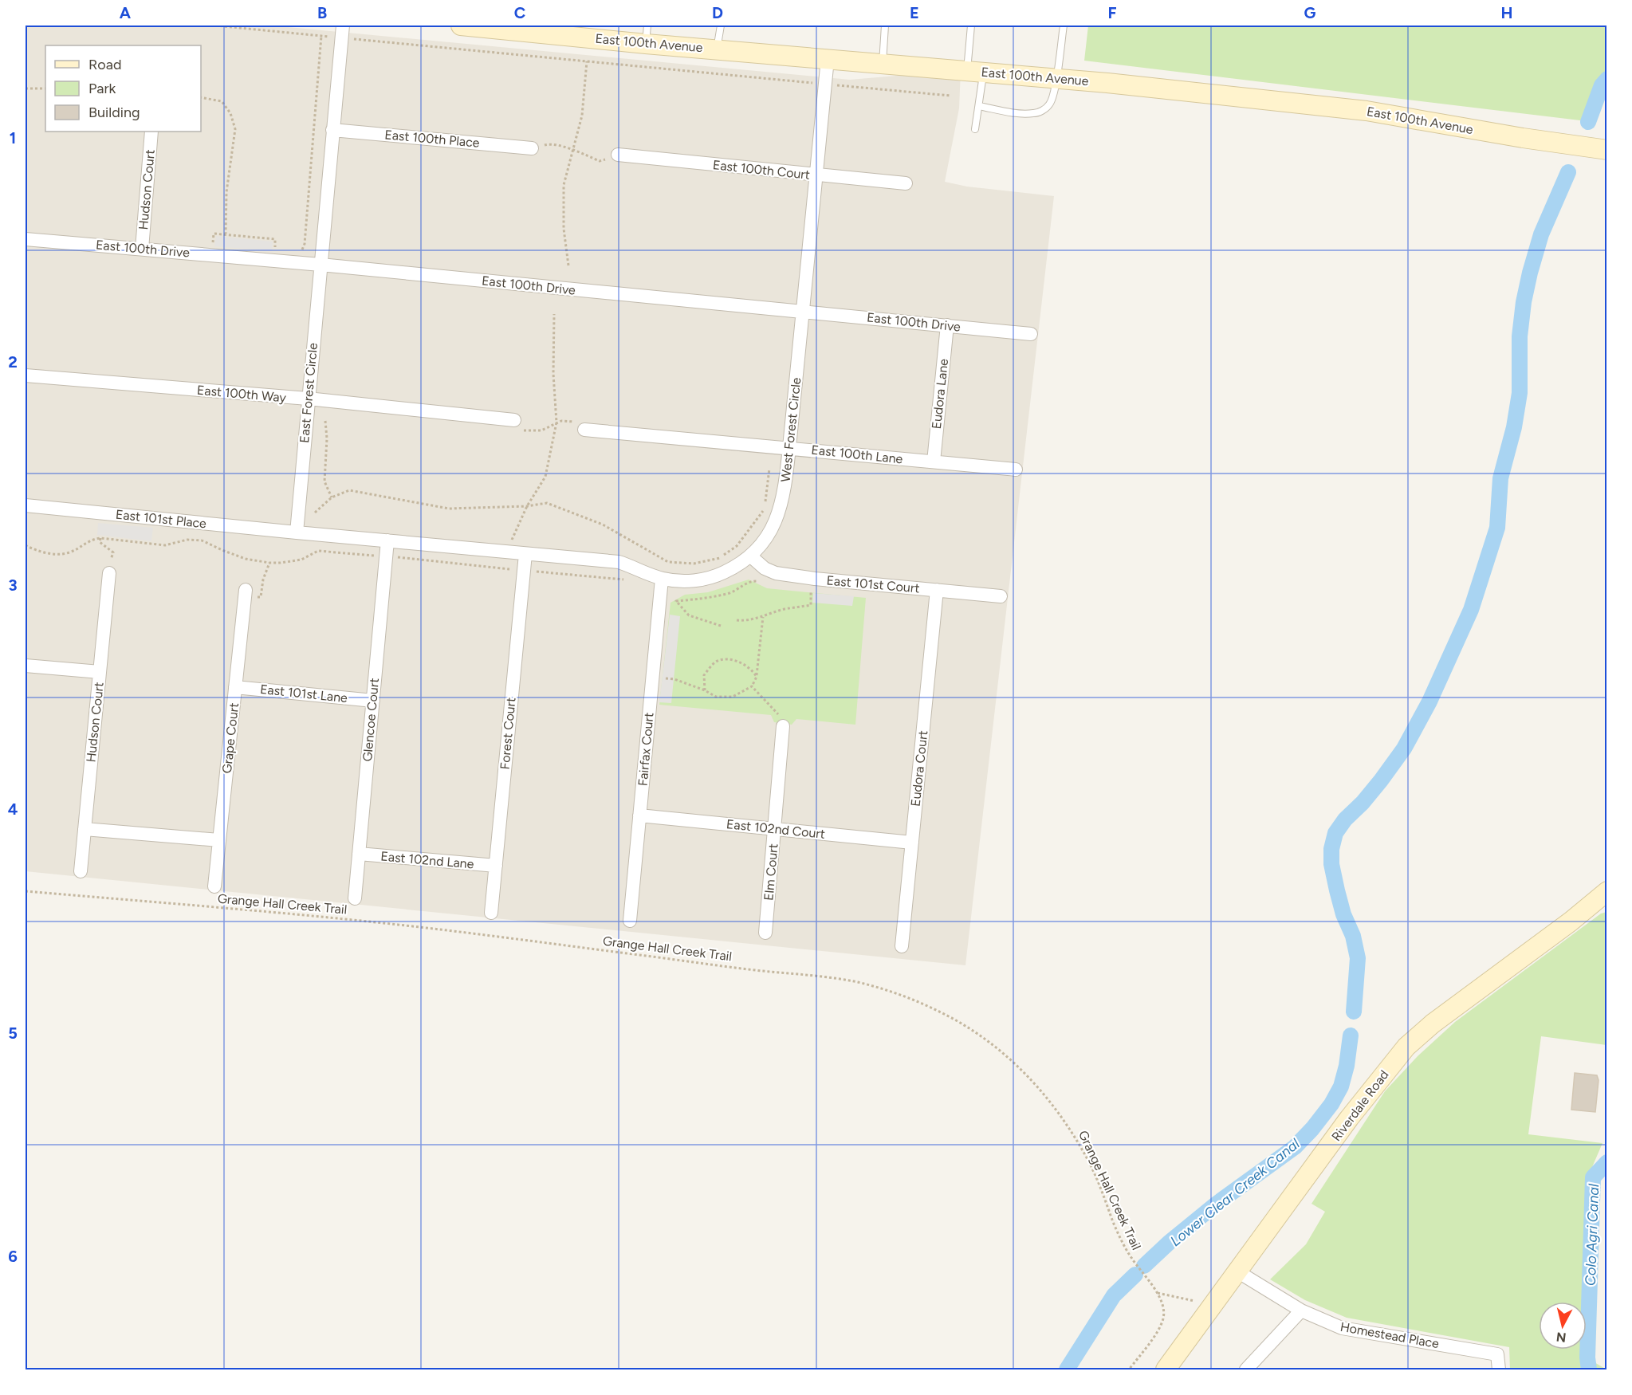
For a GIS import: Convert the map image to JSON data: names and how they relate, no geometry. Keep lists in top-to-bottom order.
{
  "streets": {
    "street": [
      "East 100th Avenue",
      "East 100th Place",
      "East 100th Court",
      "Hudson Court",
      "East 100th Drive",
      "East Forest Circle",
      "East 100th Way",
      "Eudora Lane",
      "West Forest Circle",
      "East 100th Lane",
      "East 101st Place",
      "East 101st Court",
      "East 101st Lane",
      "Glencoe Court",
      "Forest Court",
      "Grape Court",
      "Fairfax Court",
      "Eudora Court",
      "East 102nd Court",
      "East 102nd Lane",
      "Elm Court",
      "Riverdale Road",
      "Homestead Place"
    ],
    "path": ["Grange Hall Creek Trail"]
  },
  "crossings": [
    ["East 100th Avenue", "West Forest Circle"],
    ["East 100th Place", "East Forest Circle"],
    ["East 100th Court", "West Forest Circle"],
    ["Hudson Court", "East 100th Drive"],
    ["East 100th Drive", "East Forest Circle"],
    ["East 100th Drive", "Eudora Lane"],
    ["East 100th Drive", "West Forest Circle"],
    ["East Forest Circle", "East 100th Way"],
    ["East Forest Circle", "East 101st Place"],
    ["Eudora Lane", "East 100th Lane"],
    ["West Forest Circle", "East 100th Lane"],
    ["West Forest Circle", "East 101st Court"],
    ["West Forest Circle", "Forest Court"],
    ["West Forest Circle", "Fairfax Court"],
    ["East 101st Court", "Eudora Court"],
    ["East 101st Lane", "Glencoe Court"],
    ["East 101st Lane", "Grape Court"],
    ["Glencoe Court", "East 102nd Lane"],
    ["Forest Court", "East 102nd Lane"],
    ["Fairfax Court", "East 102nd Court"],
    ["Eudora Court", "East 102nd Court"],
    ["East 102nd Court", "Elm Court"],
    ["Riverdale Road", "Homestead Place"]
  ],
  "water": ["Lower Clear Creek Canal", "Colo Agri Canal"],
  "legend": ["Road", "Park", "Building"],
  "north": "bottom",
  "grid": {
    "columns": [
      "A",
      "B",
      "C",
      "D",
      "E",
      "F",
      "G",
      "H"
    ],
    "rows": [
      "1",
      "2",
      "3",
      "4",
      "5",
      "6"
    ]
  }
}
